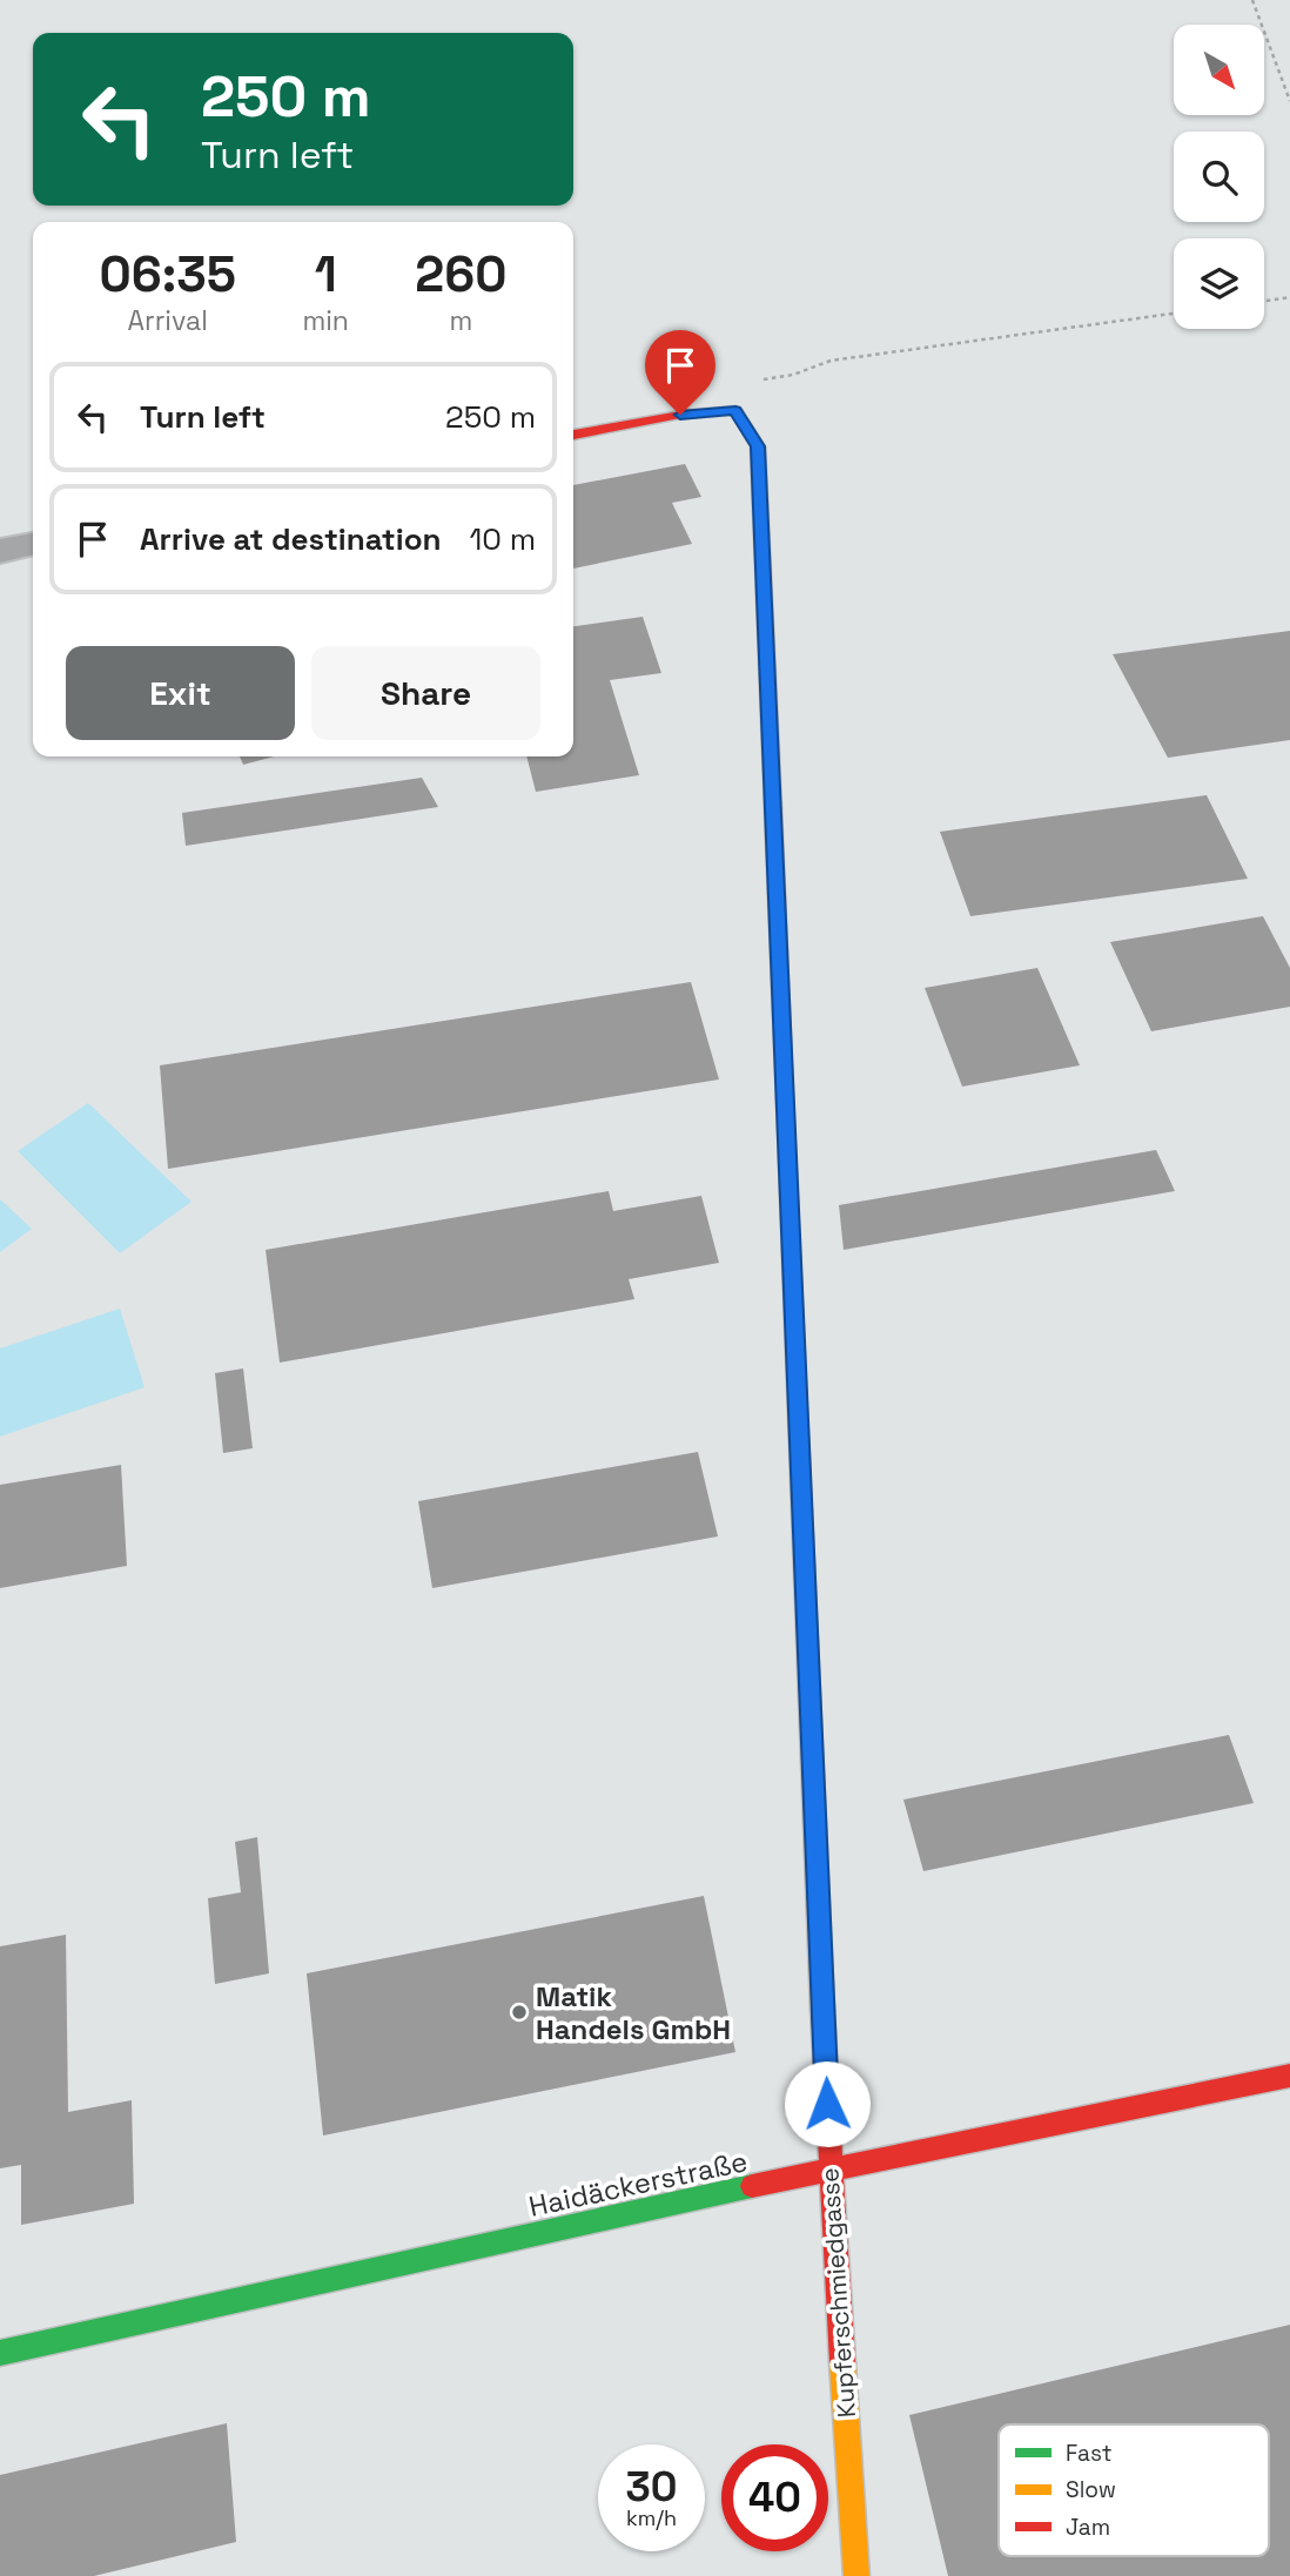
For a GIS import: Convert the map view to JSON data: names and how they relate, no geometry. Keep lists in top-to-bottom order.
{
  "streets": {
    "street": ["Haidäckerstraße", "Kupferschmiedgasse"]
  },
  "crossings": [
    ["Haidäckerstraße", "Kupferschmiedgasse"]
  ],
  "places": ["Matik Handels GmbH"],
  "legend": ["Fast", "Slow", "Jam"],
  "north": "bottom right",
  "page": {
    "turn": ["250 m", "Turn left"],
    "eta": [
      "06:35",
      "Arrival",
      "1",
      "min",
      "260",
      "m"
    ],
    "list": [
      {
        "name": "Turn left",
        "value": "250 m"
      },
      {
        "name": "Arrive at destination",
        "value": "10 m"
      }
    ],
    "buttons": ["Exit", "Share"],
    "speed": "30 km/h",
    "limit": "40"
  }
}
